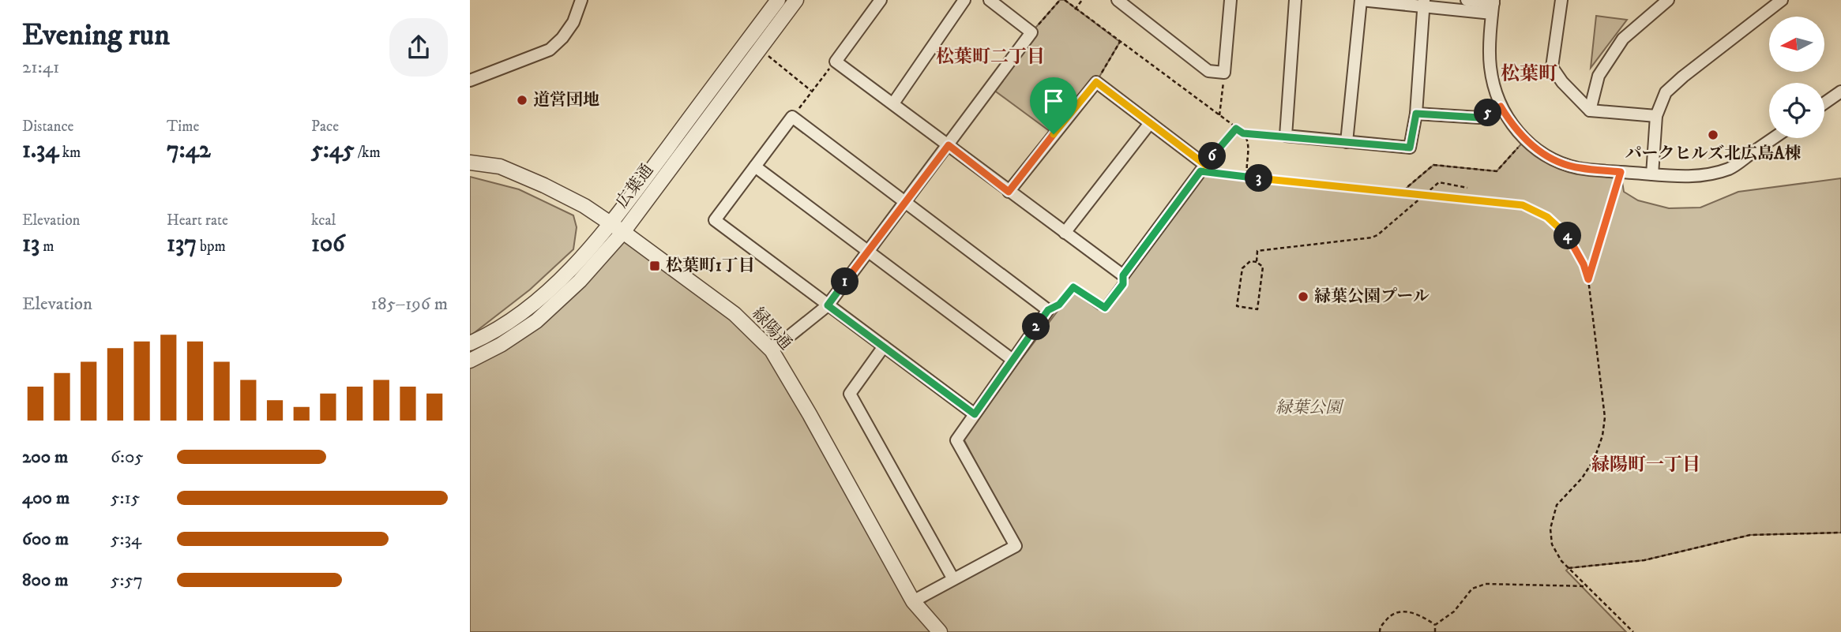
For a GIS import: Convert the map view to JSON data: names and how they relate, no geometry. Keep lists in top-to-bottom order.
{
  "streets": {
    "street": ["広葉通", "緑陽通"]
  },
  "crossings": [
    ["広葉通", "緑陽通"]
  ],
  "districts": ["松葉町二丁目", "松葉町", "緑陽町一丁目"],
  "parks": ["緑葉公園"],
  "places": {
    "other": ["道営団地", "パークヒルズ北広島A棟", "緑葉公園プール"],
    "transit": ["松葉町1丁目"]
  },
  "north": "left",
  "page": {
    "heading": ["Evening run", "21:41"],
    "stats": [
      ["Distance", "1.34 km"],
      ["Time", "7:42"],
      ["Pace", "5:45 /km"],
      ["Elevation", "13 m"],
      ["Heart rate", "137 bpm"],
      ["kcal", "106"]
    ],
    "pins": [
      "5",
      "6",
      "3",
      "4",
      "1",
      "2"
    ],
    "chart": ["Elevation", "185–196 m"],
    "list": [
      {
        "name": "200 m",
        "note": "6:05"
      },
      {
        "name": "400 m",
        "note": "5:15"
      },
      {
        "name": "600 m",
        "note": "5:34"
      },
      {
        "name": "800 m",
        "note": "5:57"
      }
    ]
  }
}
